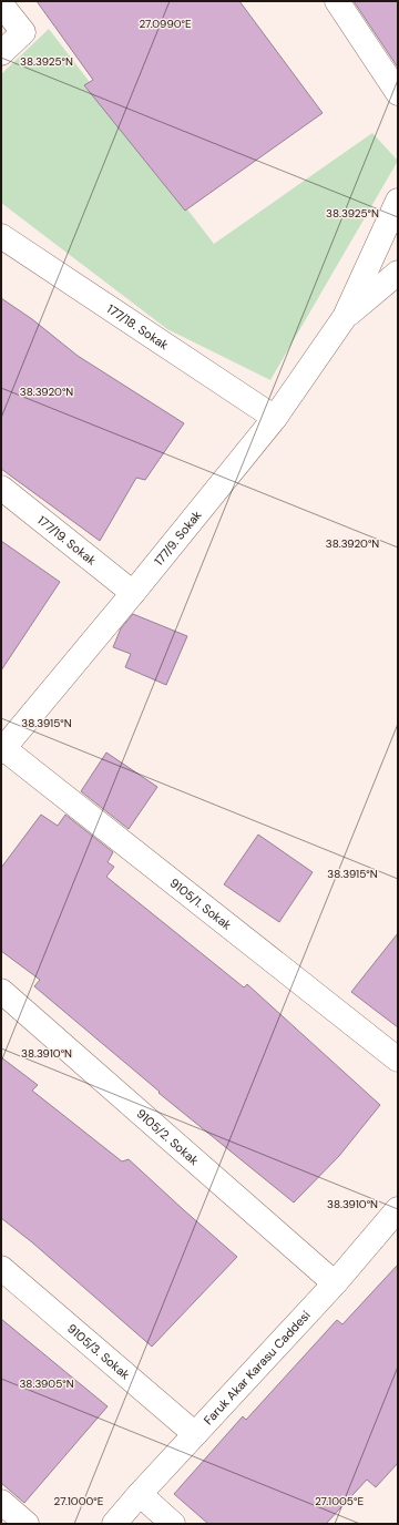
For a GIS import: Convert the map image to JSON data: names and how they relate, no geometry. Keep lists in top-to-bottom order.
{
  "streets": {
    "street": [
      "177/18. Sokak",
      "177/9. Sokak",
      "177/19. Sokak",
      "9105/1. Sokak",
      "9105/2. Sokak",
      "9105/3. Sokak",
      "Faruk Akar Karasu Caddesi"
    ]
  },
  "crossings": [
    ["177/18. Sokak", "177/9. Sokak"],
    ["177/9. Sokak", "177/19. Sokak"],
    ["177/9. Sokak", "9105/1. Sokak"],
    ["9105/2. Sokak", "Faruk Akar Karasu Caddesi"],
    ["9105/3. Sokak", "Faruk Akar Karasu Caddesi"]
  ],
  "coordinates": [
    "27.0990°E",
    "38.3925°N",
    "38.3920°N",
    "38.3915°N",
    "38.3910°N",
    "38.3905°N",
    "27.1000°E",
    "27.1005°E"
  ]
}
